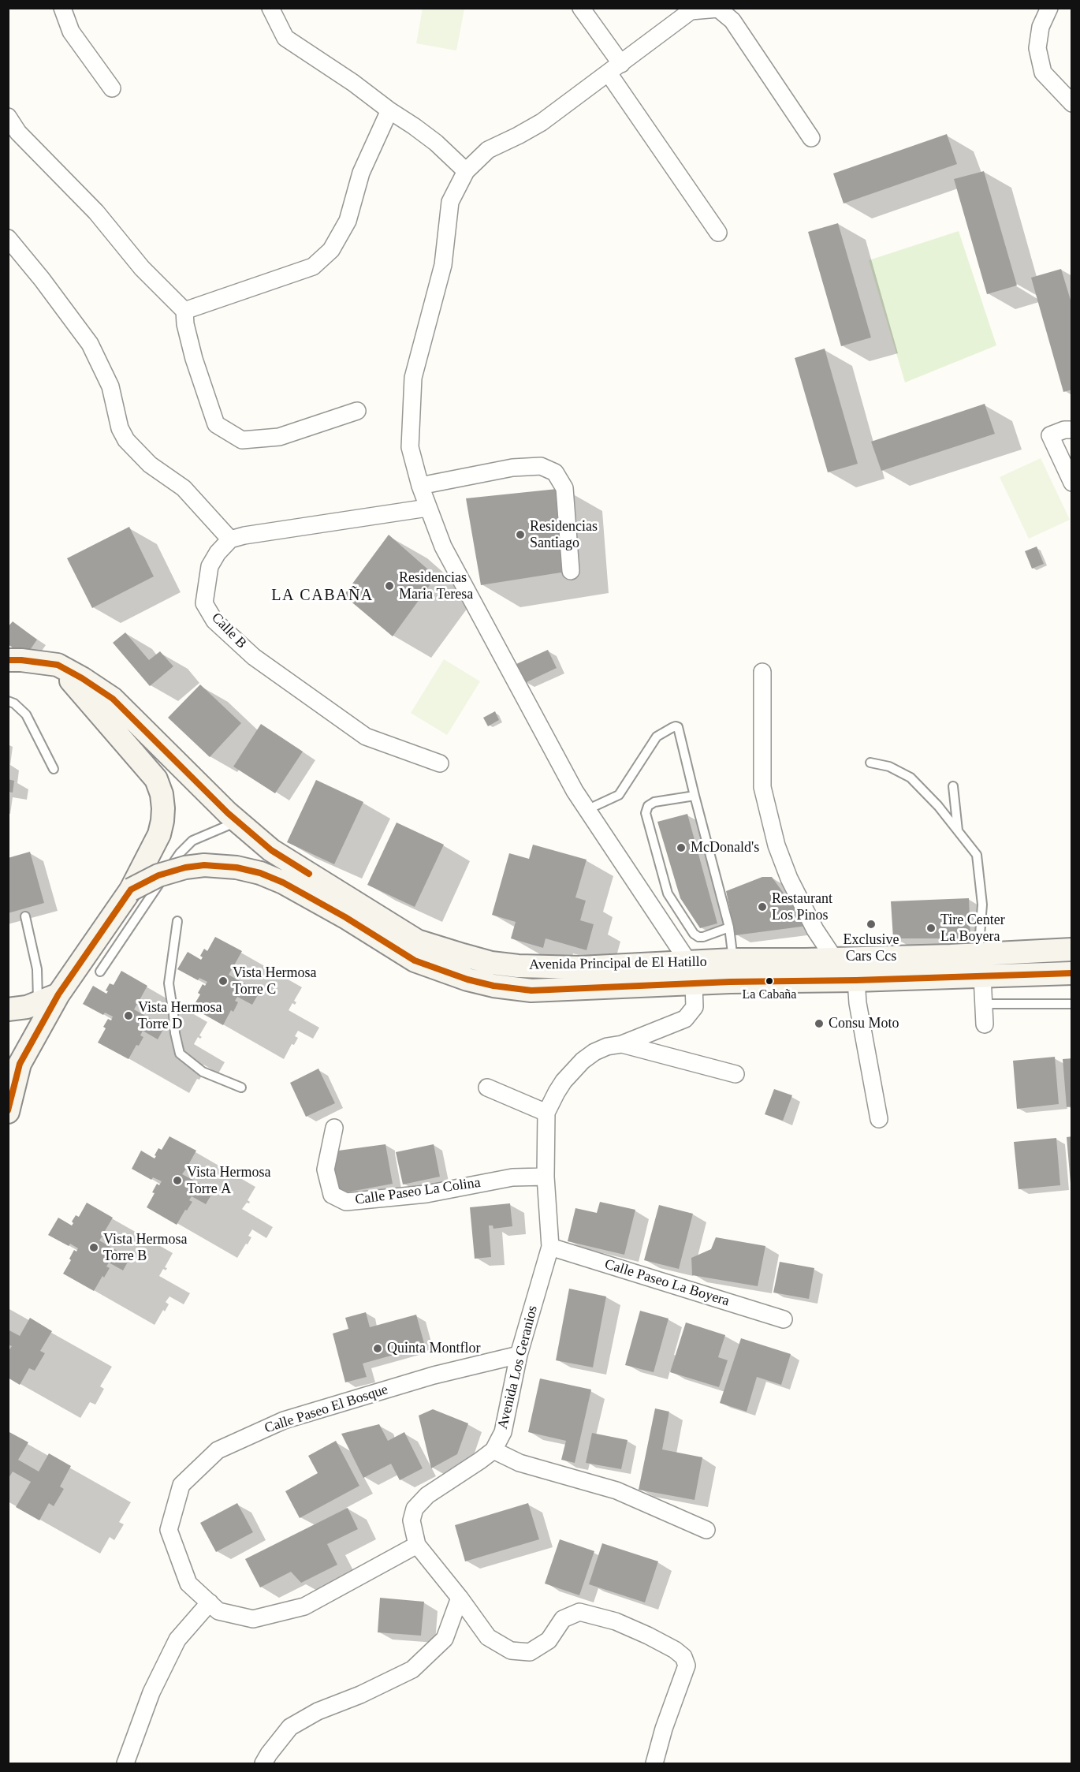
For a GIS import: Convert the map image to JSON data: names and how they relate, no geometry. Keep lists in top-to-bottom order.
{
  "streets": {
    "main road": ["Avenida Principal de El Hatillo"],
    "street": [
      "Calle B",
      "Calle Paseo La Colina",
      "Calle Paseo La Boyera",
      "Avenida Los Geranios",
      "Calle Paseo El Bosque"
    ]
  },
  "crossings": [
    ["Avenida Principal de El Hatillo", "Avenida Los Geranios"],
    ["Calle Paseo La Colina", "Avenida Los Geranios"],
    ["Calle Paseo La Boyera", "Avenida Los Geranios"],
    ["Avenida Los Geranios", "Calle Paseo El Bosque"]
  ],
  "districts": ["LA CABAÑA"],
  "places": [
    "Residencias Santiago",
    "Residencias Maria Teresa",
    "McDonald's",
    "Restaurant Los Pinos",
    "Exclusive Cars Ccs",
    "Tire Center La Boyera",
    "Vista Hermosa Torre C",
    "La Cabaña",
    "Vista Hermosa Torre D",
    "Consu Moto",
    "Vista Hermosa Torre A",
    "Vista Hermosa Torre B",
    "Quinta Montflor"
  ]
}
